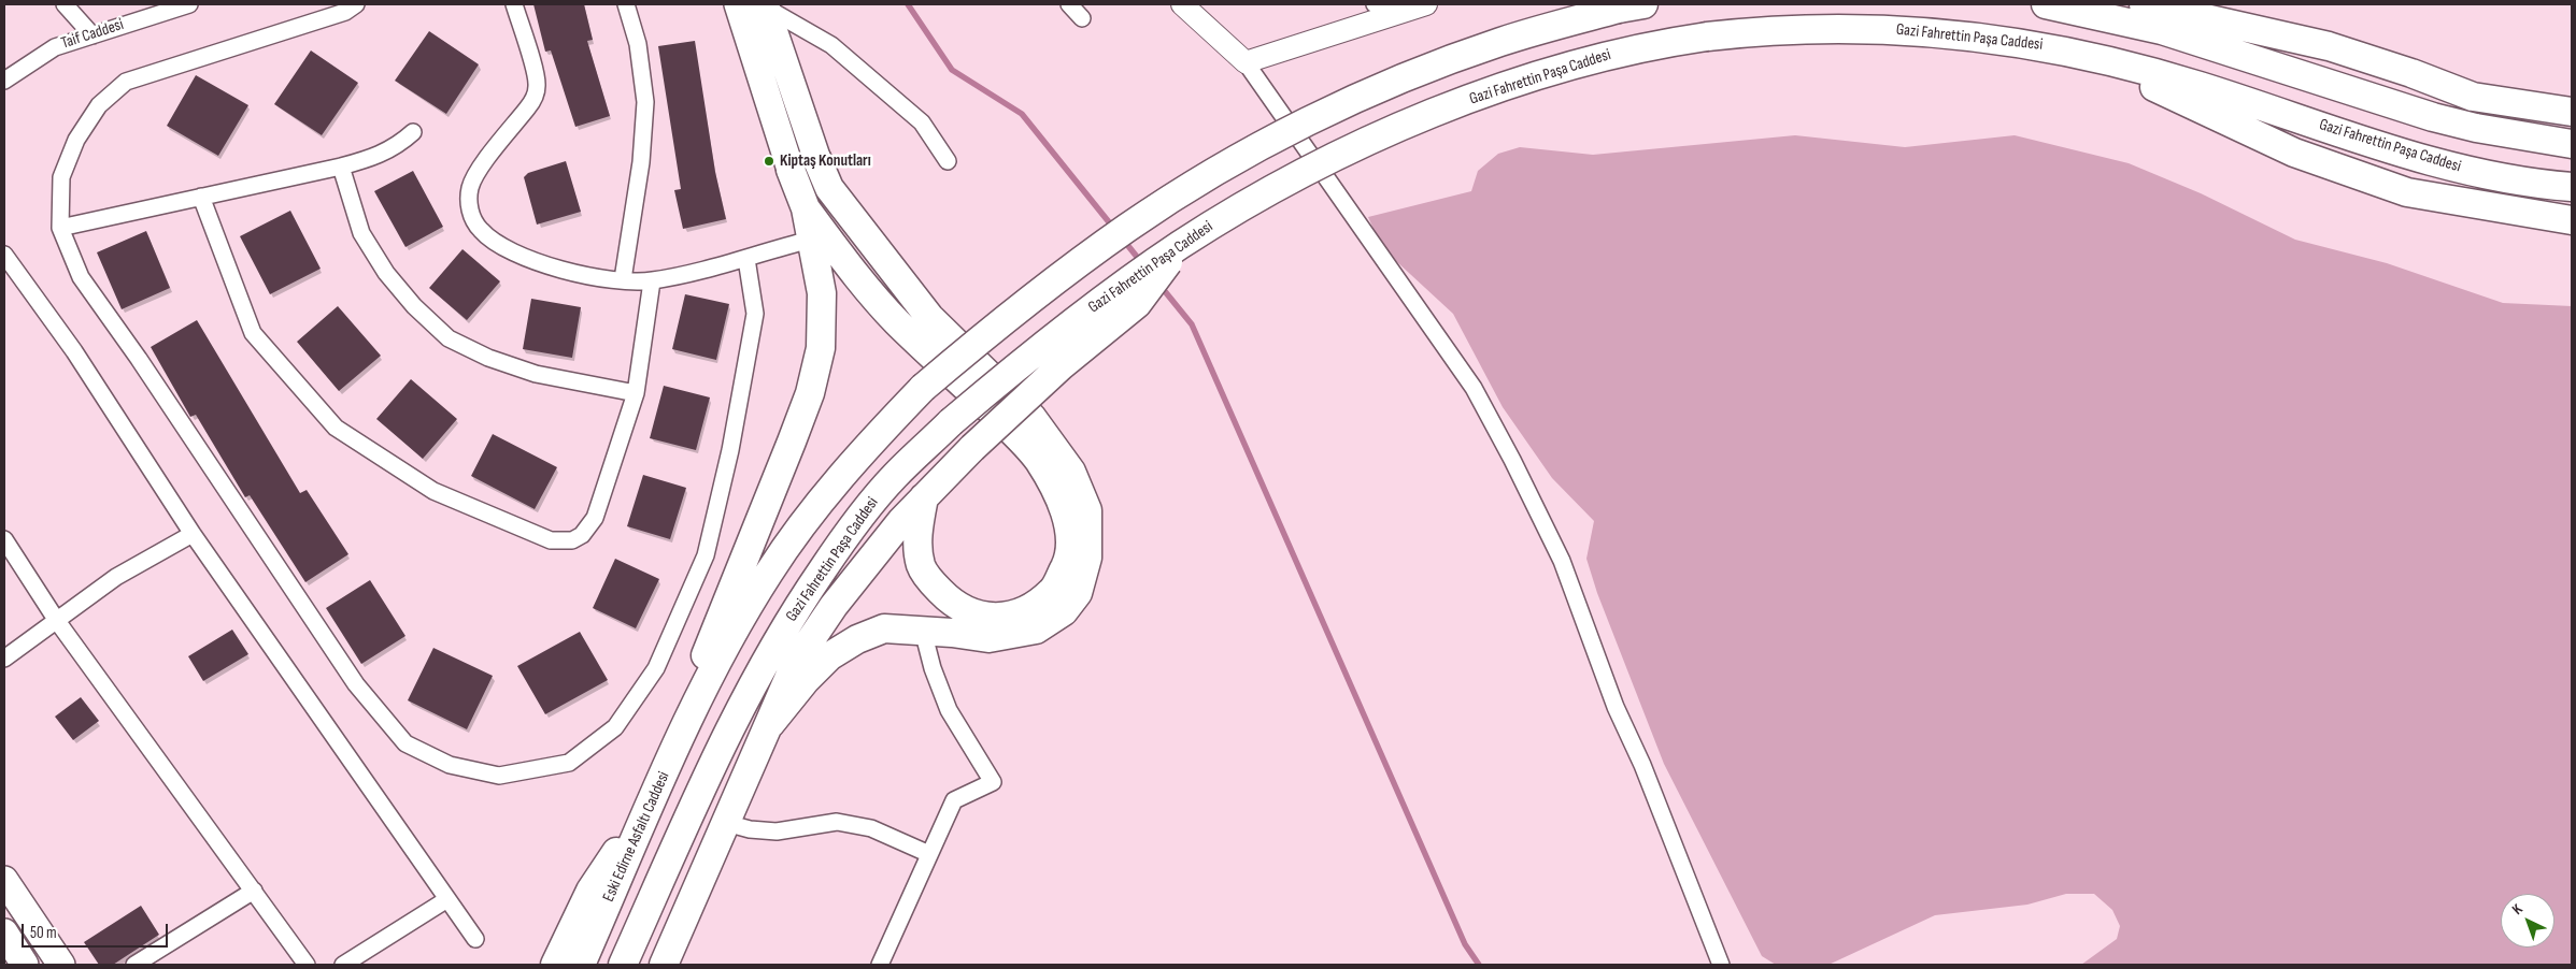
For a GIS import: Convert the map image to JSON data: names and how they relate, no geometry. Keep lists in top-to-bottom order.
{
  "streets": {
    "highway": ["Gazi Fahrettin Paşa Caddesi", "Eski Edirne Asfaltı Caddesi"],
    "street": ["Taif Caddesi"]
  },
  "places": ["Kiptaş Konutları"],
  "scale_bar": "50 m",
  "north": "top left"
}
